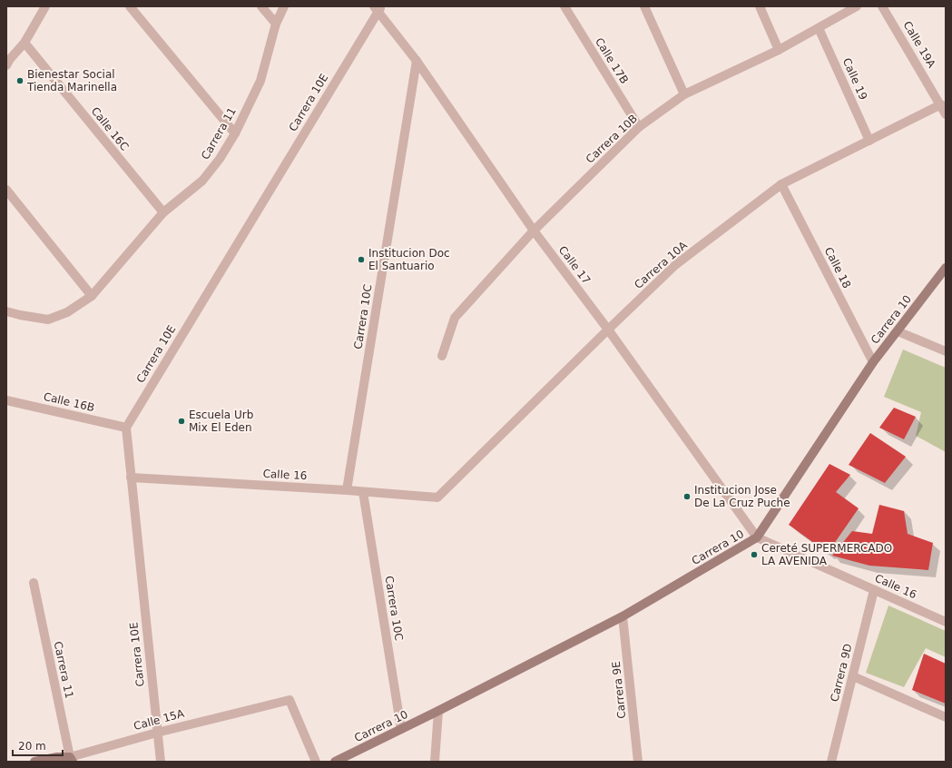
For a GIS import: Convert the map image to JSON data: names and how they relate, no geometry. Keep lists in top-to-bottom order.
{
  "streets": {
    "street": [
      "Calle 19A",
      "Calle 17B",
      "Calle 19",
      "Carrera 10E",
      "Calle 16C",
      "Carrera 11",
      "Carrera 10B",
      "Calle 17",
      "Carrera 10A",
      "Calle 18",
      "Carrera 10C",
      "Carrera 10",
      "Calle 16B",
      "Calle 16",
      "Carrera 9D",
      "Carrera 9E",
      "Calle 15A"
    ]
  },
  "crossings": [
    ["Calle 19A", "Carrera 10A"],
    ["Calle 17B", "Carrera 10B"],
    ["Calle 19", "Carrera 10B"],
    ["Calle 19", "Carrera 10A"],
    ["Carrera 10E", "Calle 17"],
    ["Carrera 10E", "Calle 16B"],
    ["Carrera 10E", "Calle 16"],
    ["Carrera 10E", "Calle 15A"],
    ["Calle 16C", "Carrera 11"],
    ["Carrera 11", "Calle 15A"],
    ["Carrera 10B", "Calle 17"],
    ["Calle 17", "Carrera 10A"],
    ["Calle 17", "Carrera 10C"],
    ["Calle 17", "Carrera 10"],
    ["Calle 17", "Calle 16"],
    ["Carrera 10A", "Calle 18"],
    ["Carrera 10A", "Calle 16"],
    ["Calle 18", "Carrera 10"],
    ["Carrera 10C", "Carrera 10"],
    ["Carrera 10C", "Calle 16"],
    ["Carrera 10", "Calle 16"],
    ["Carrera 10", "Carrera 9E"],
    ["Calle 16", "Carrera 9D"]
  ],
  "places": [
    "Bienestar Social Tienda Marinella",
    "Institucion Doc El Santuario",
    "Escuela Urb Mix El Eden",
    "Institucion Jose De La Cruz Puche",
    "Cereté SUPERMERCADO LA AVENIDA"
  ],
  "scale_bar": "20 m"
}
